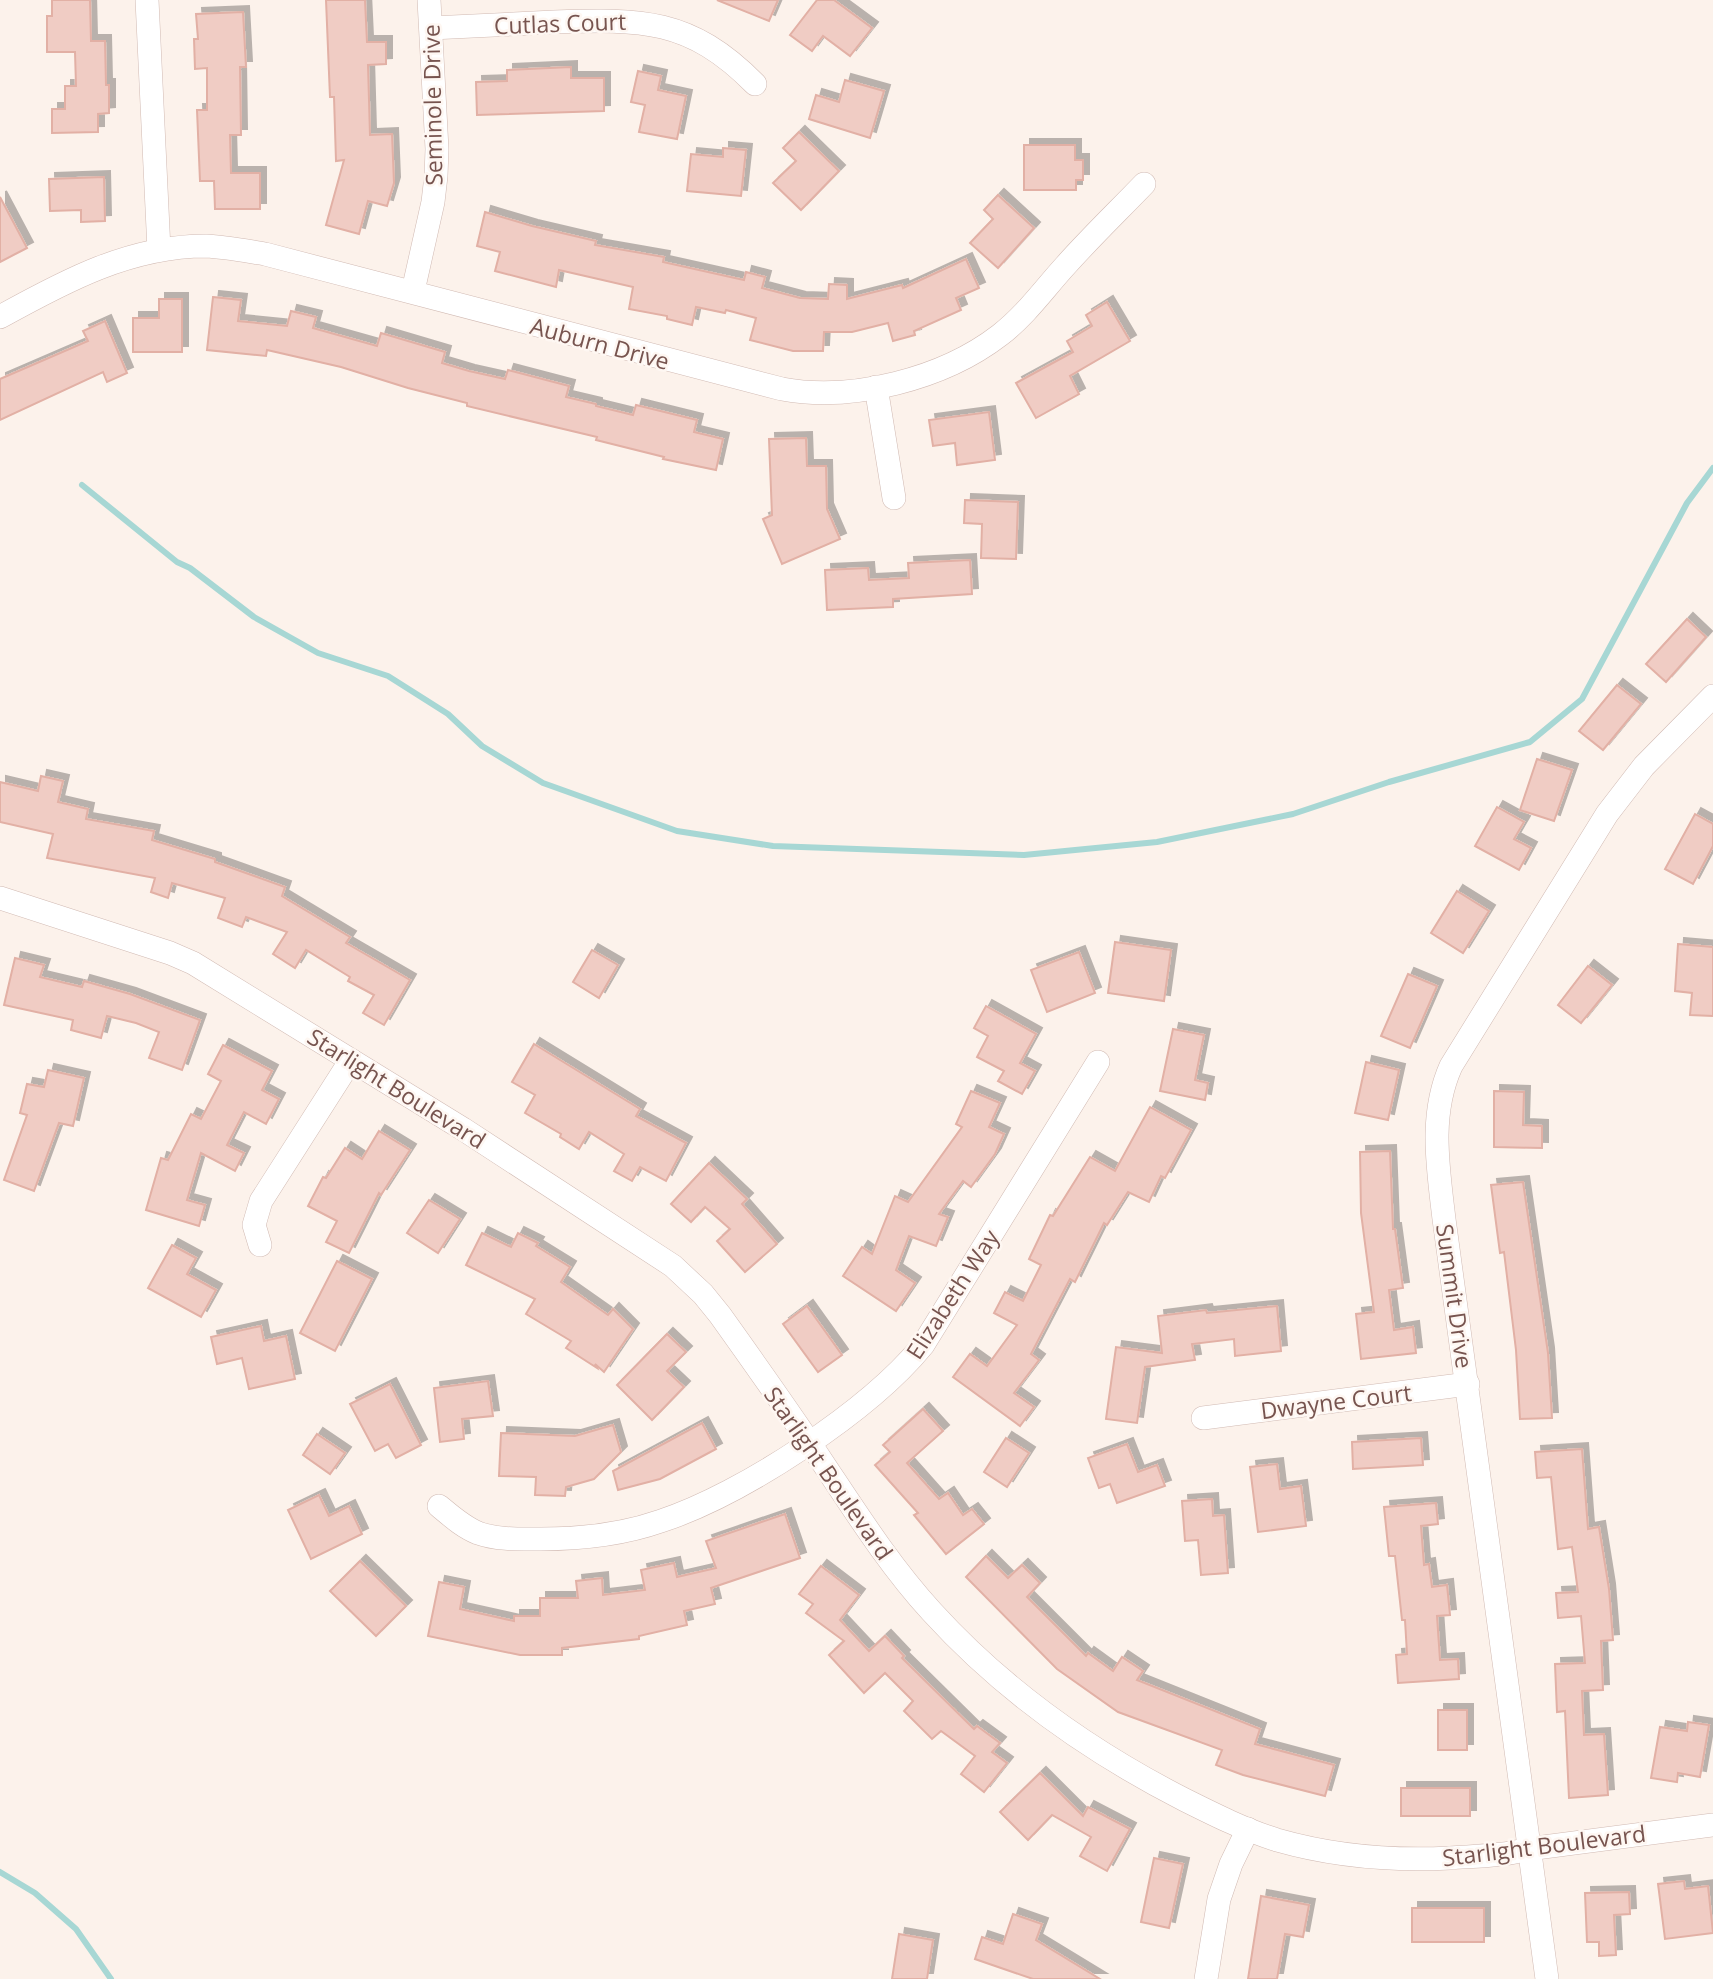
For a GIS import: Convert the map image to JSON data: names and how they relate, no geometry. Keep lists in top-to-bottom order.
{
  "streets": {
    "street": [
      "Cutlas Court",
      "Seminole Drive",
      "Auburn Drive",
      "Starlight Boulevard",
      "Elizabeth Way",
      "Summit Drive",
      "Dwayne Court"
    ]
  },
  "crossings": [
    ["Cutlas Court", "Seminole Drive"],
    ["Seminole Drive", "Auburn Drive"],
    ["Starlight Boulevard", "Elizabeth Way"],
    ["Starlight Boulevard", "Summit Drive"],
    ["Summit Drive", "Dwayne Court"]
  ]
}
